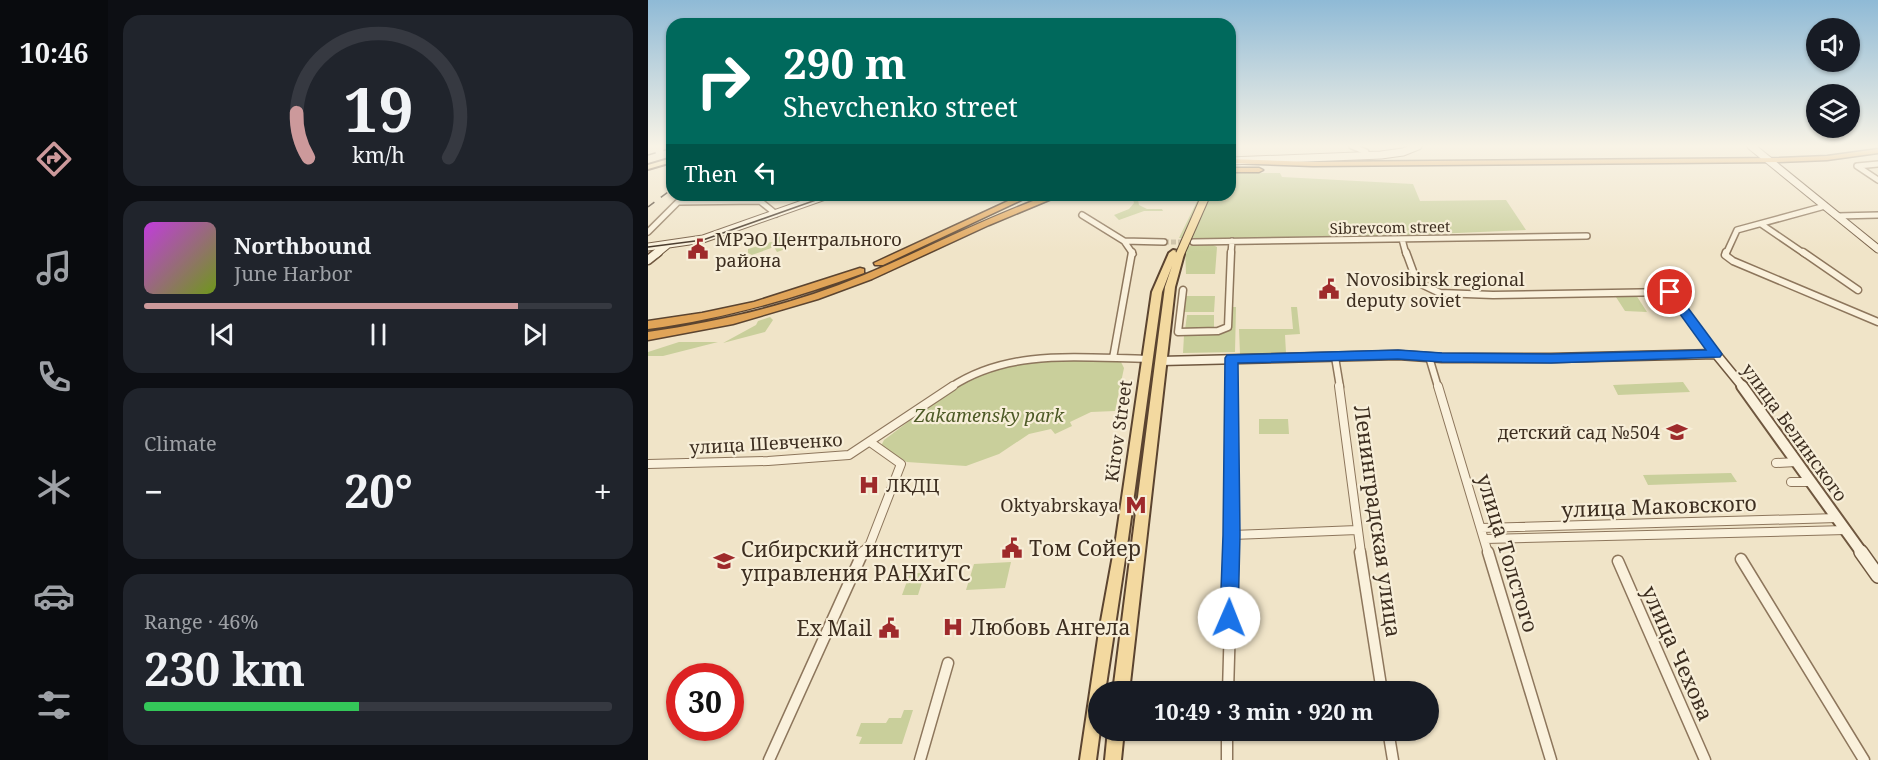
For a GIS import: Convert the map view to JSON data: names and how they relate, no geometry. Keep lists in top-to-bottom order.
{
  "streets": {
    "main road": ["Kirov Street"],
    "street": [
      "Sibrevcom street",
      "улица Белинского",
      "улица Шевченко",
      "улица Маковского",
      "Ленинградская улица",
      "улица Толстого",
      "улица Чехова"
    ]
  },
  "crossings": [
    ["Sibrevcom street", "улица Белинского"],
    ["Kirov Street", "улица Шевченко"],
    ["улица Белинского", "улица Маковского"],
    ["улица Маковского", "улица Толстого"]
  ],
  "parks": ["Zakamensky park"],
  "places": {
    "public building": [
      "МРЭО Центрального района",
      "Novosibirsk regional deputy soviet",
      "Том Сойер",
      "Ex Mail"
    ],
    "school or university": ["детский сад №504", "Сибирский институт управления РАНХиГС"],
    "hospital": ["ЛКДЦ", "Любовь Ангела"],
    "metro station": ["Oktyabrskaya"]
  },
  "page": {
    "tabs": "10:46",
    "turn": ["290 m", "Shevchenko street"],
    "then": "Then",
    "song": ["Northbound", "June Harbor"],
    "tile": [
      "Climate",
      ["Range · 46%", "230 km"]
    ],
    "heat": ["−", "20°", "+"],
    "limit": "30",
    "trip": "10:49 · 3 min · 920 m",
    "gauge": ["19", "km/h"]
  }
}
